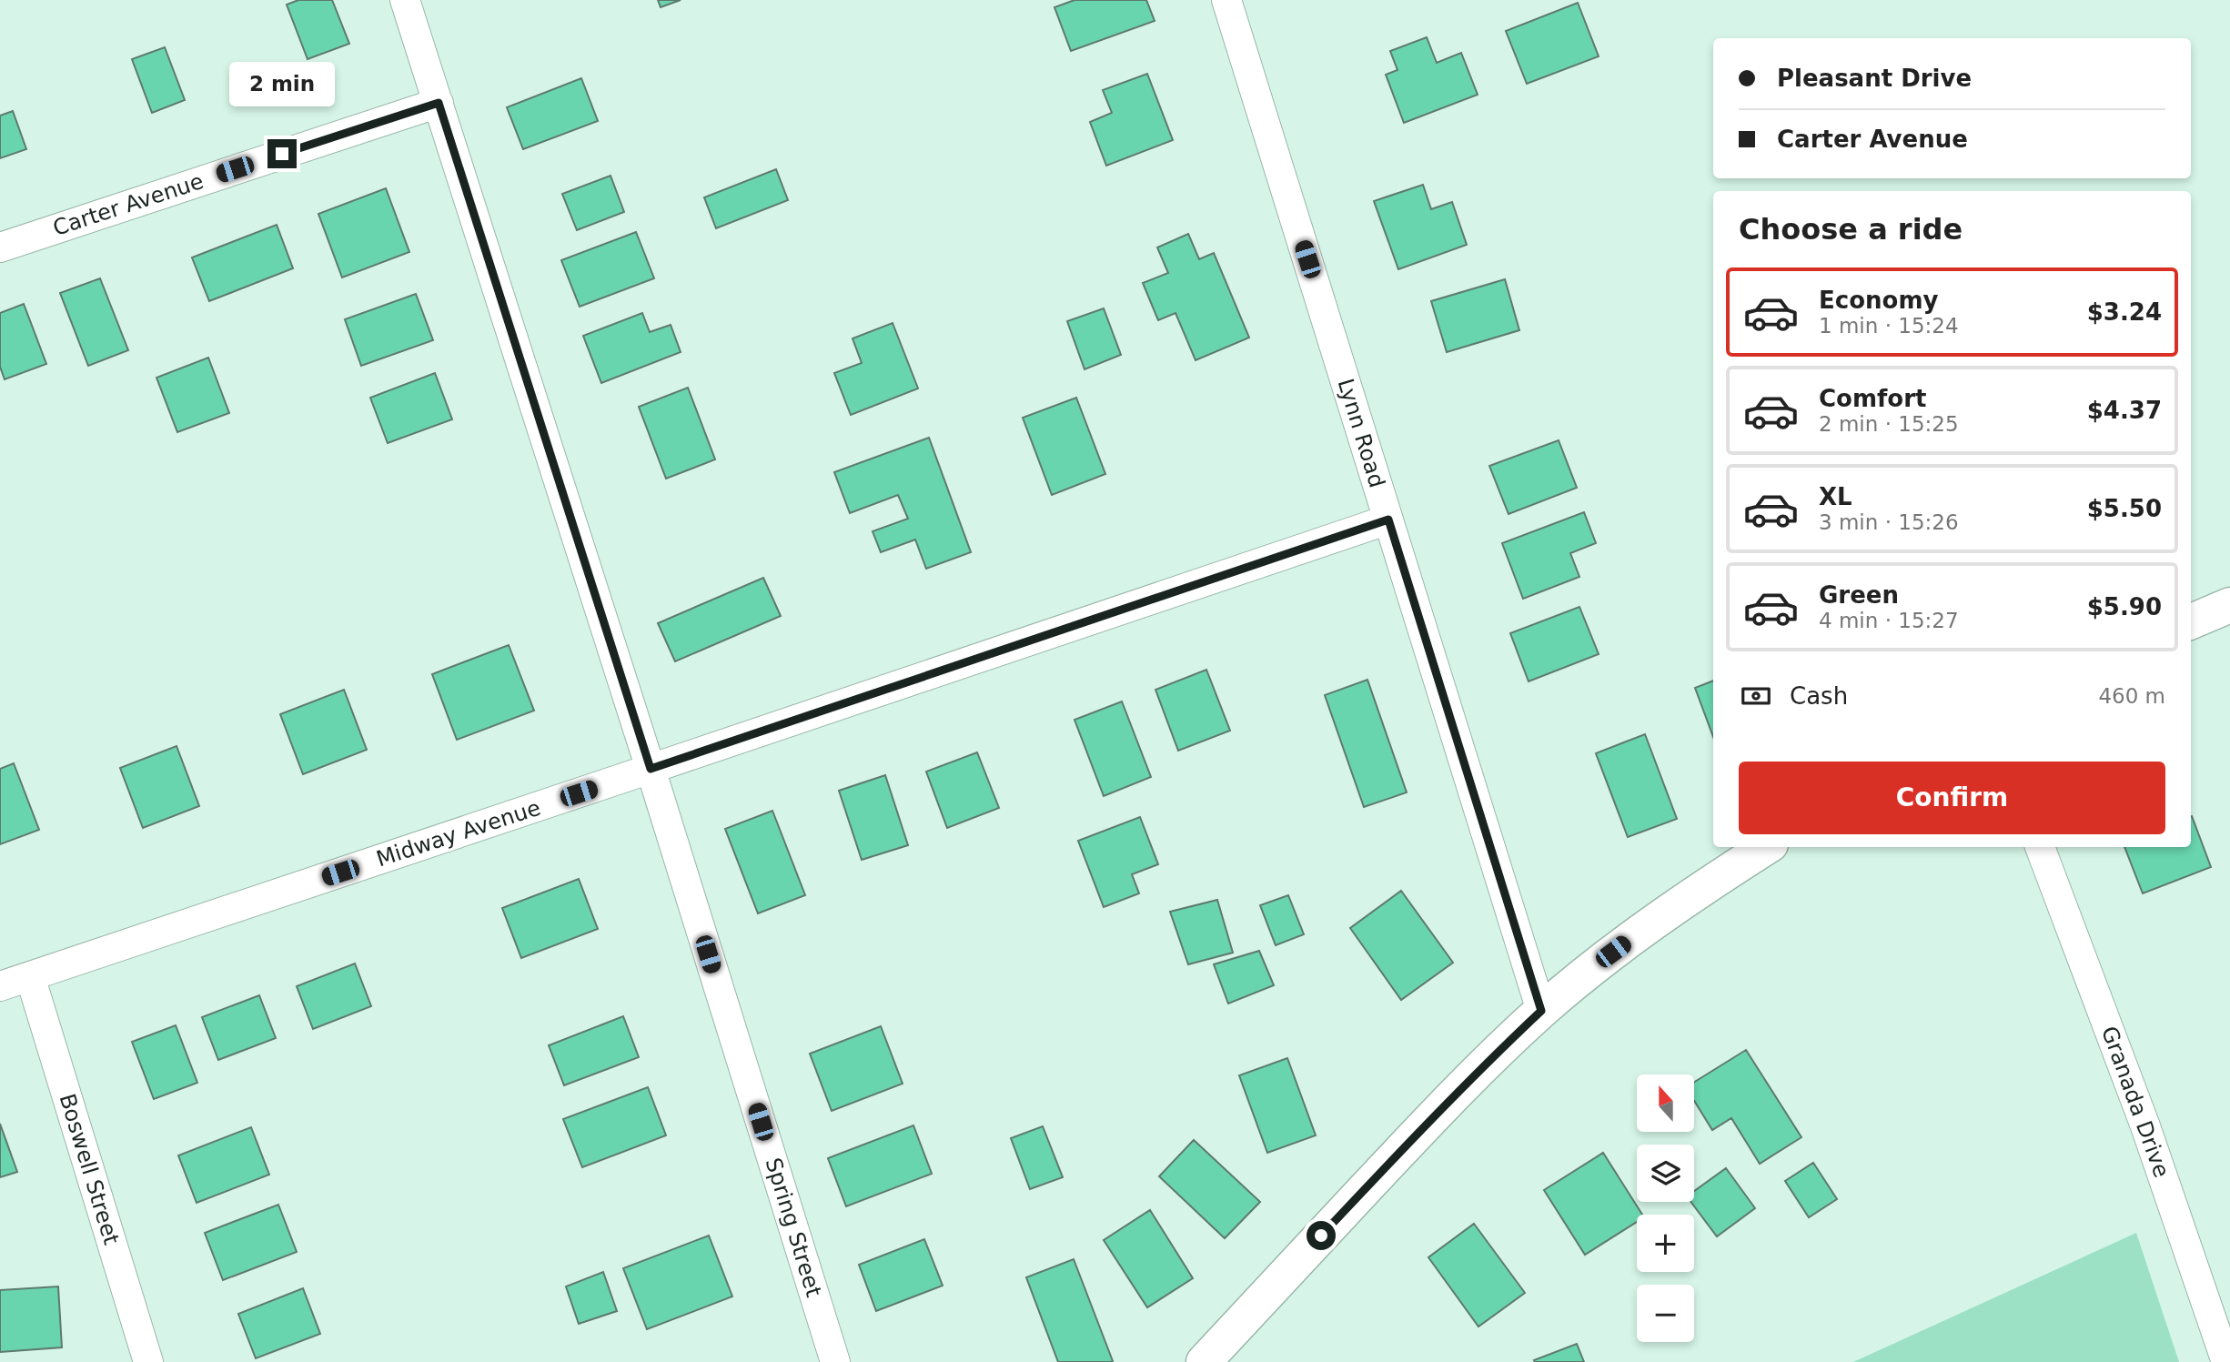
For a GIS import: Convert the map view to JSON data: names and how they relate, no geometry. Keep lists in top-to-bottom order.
{
  "streets": {
    "street": [
      "Carter Avenue",
      "Lynn Road",
      "Midway Avenue",
      "Granada Drive",
      "Boswell Street",
      "Spring Street"
    ]
  },
  "crossings": [
    ["Carter Avenue", "Spring Street"],
    ["Lynn Road", "Midway Avenue"],
    ["Midway Avenue", "Boswell Street"],
    ["Midway Avenue", "Spring Street"]
  ],
  "north": "top",
  "page": {
    "banner": ["Pleasant Drive", "Carter Avenue"],
    "bubble": "2 min",
    "heading": "Choose a ride",
    "list": [
      {
        "name": "Economy",
        "note": "1 min · 15:24",
        "value": "$3.24"
      },
      {
        "name": "Comfort",
        "note": "2 min · 15:25",
        "value": "$4.37"
      },
      {
        "name": "XL",
        "note": "3 min · 15:26",
        "value": "$5.50"
      },
      {
        "name": "Green",
        "note": "4 min · 15:27",
        "value": "$5.90"
      }
    ],
    "pay": ["Cash", "460 m"],
    "buttons": "Confirm",
    "map_buttons": ["+", "−"]
  }
}
